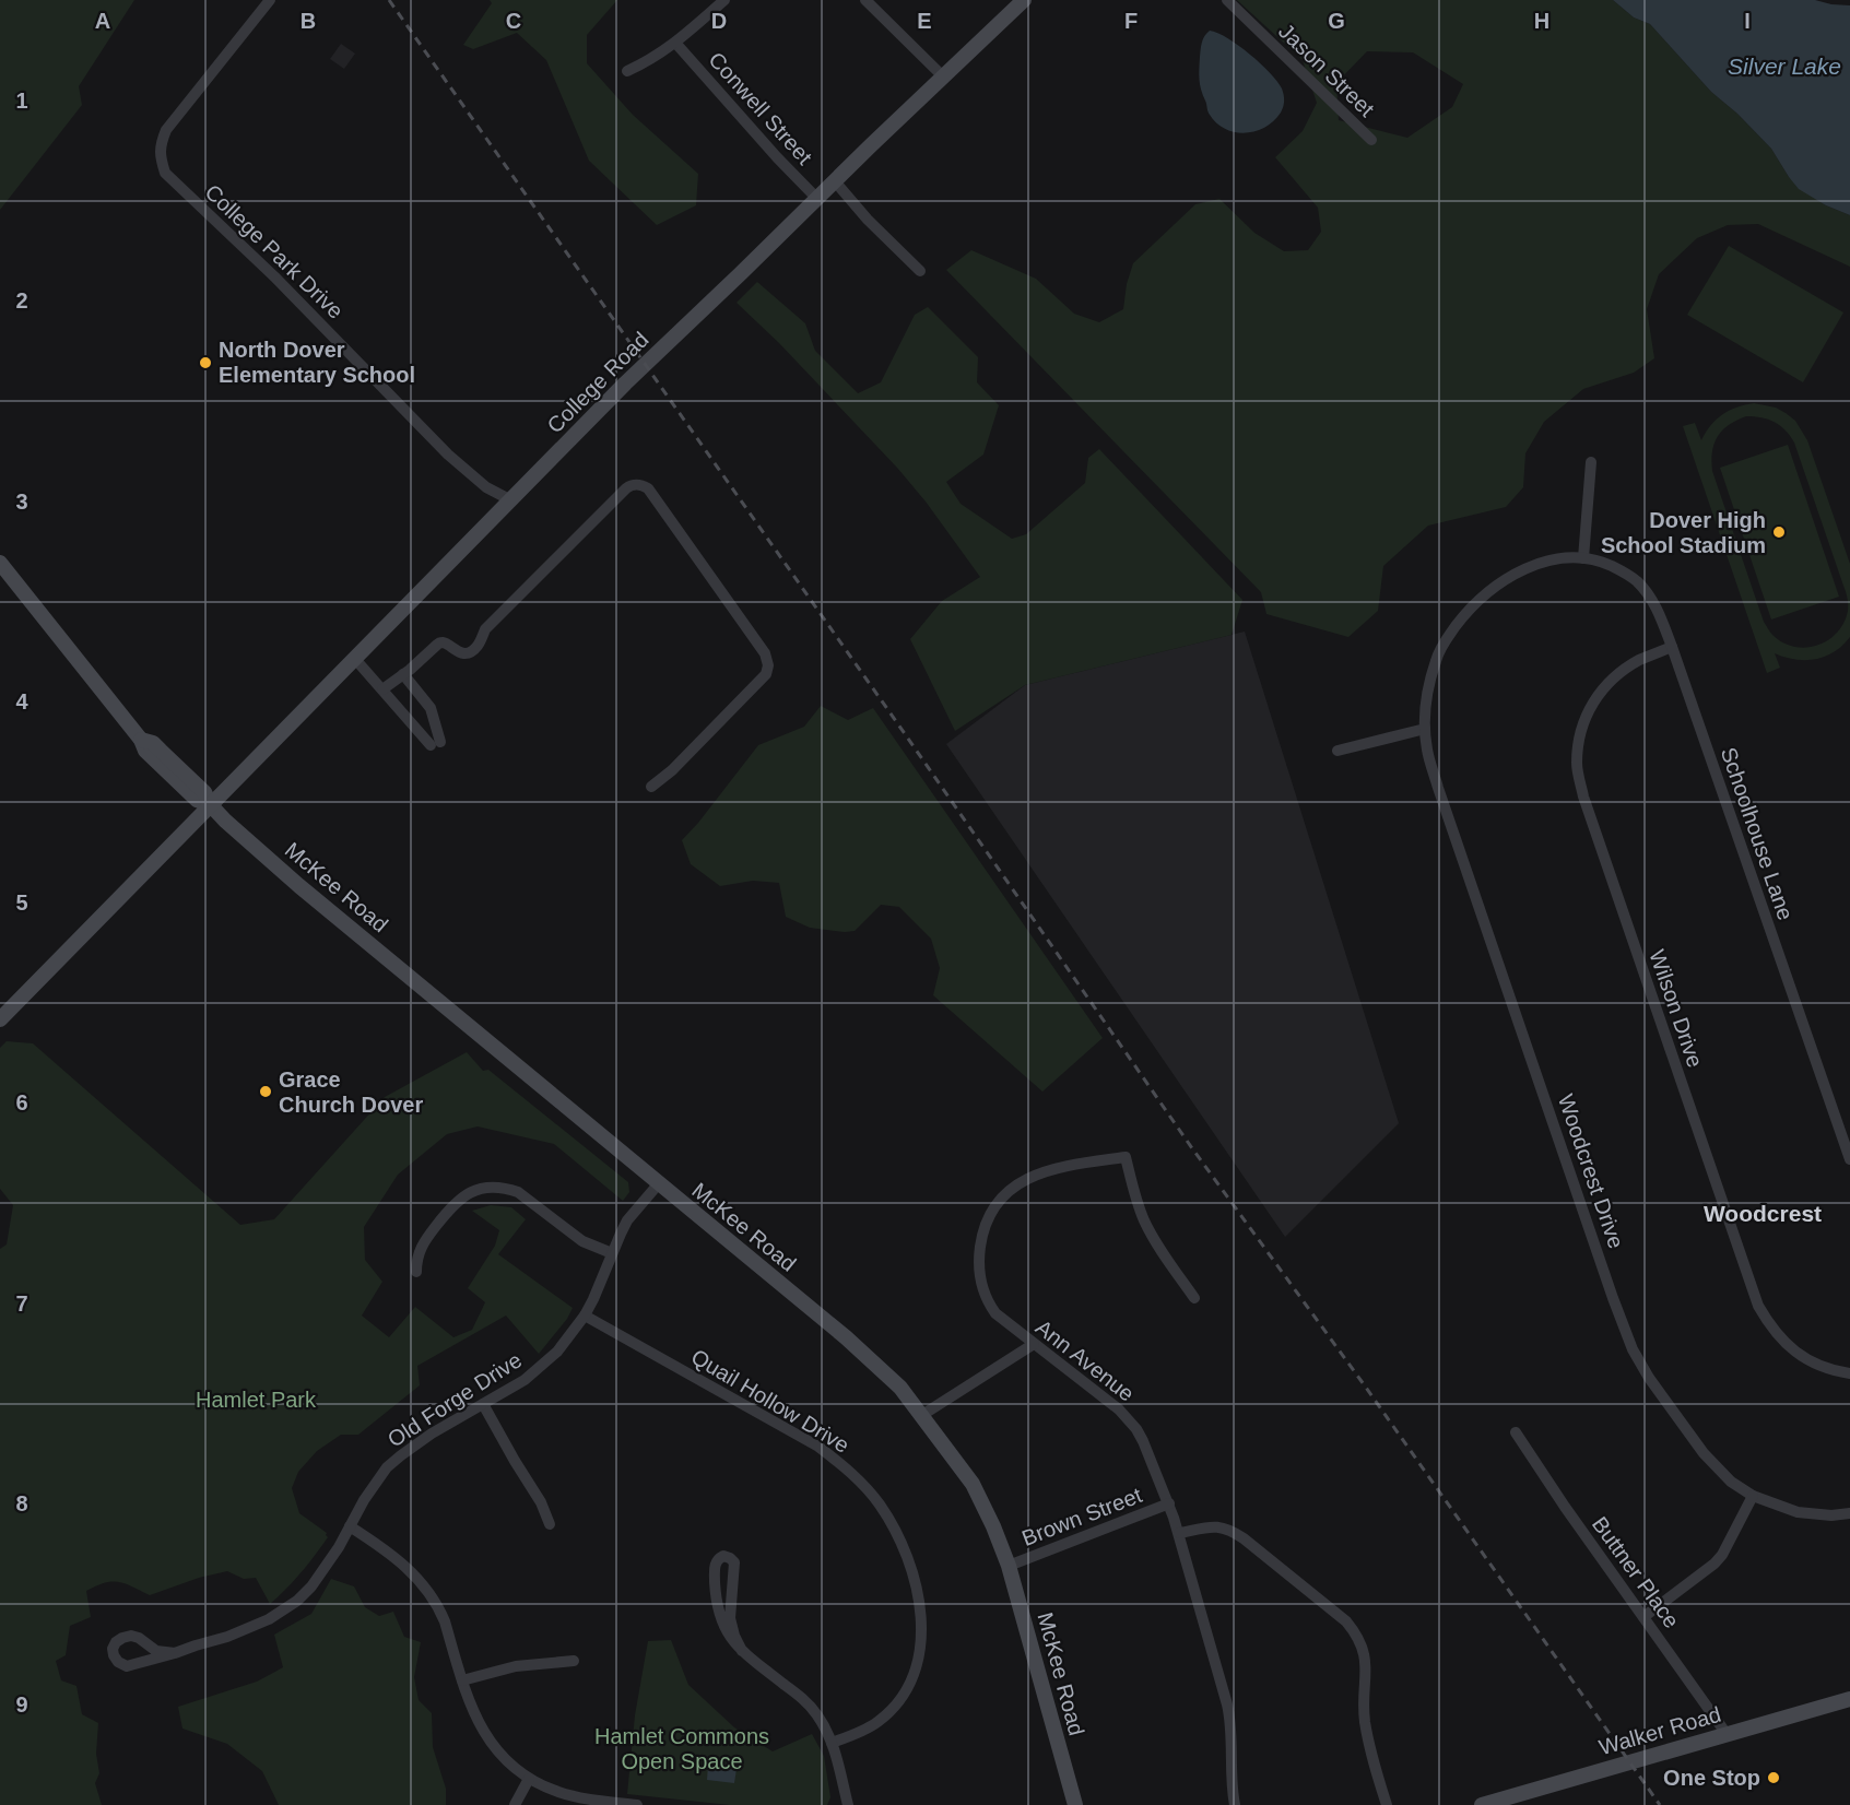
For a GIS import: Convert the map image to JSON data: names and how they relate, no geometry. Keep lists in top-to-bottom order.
{
  "streets": {
    "street": [
      "Jason Street",
      "Conwell Street",
      "College Park Drive",
      "College Road",
      "Schoolhouse Lane",
      "McKee Road",
      "Wilson Drive",
      "Woodcrest Drive",
      "Ann Avenue",
      "Old Forge Drive",
      "Quail Hollow Drive",
      "Brown Street",
      "Buttner Place",
      "Walker Road"
    ]
  },
  "crossings": [
    ["Conwell Street", "College Road"],
    ["College Park Drive", "College Road"],
    ["College Road", "McKee Road"],
    ["Schoolhouse Lane", "Wilson Drive"],
    ["Schoolhouse Lane", "Woodcrest Drive"],
    ["McKee Road", "Old Forge Drive"],
    ["McKee Road", "Brown Street"],
    ["Ann Avenue", "Brown Street"],
    ["Old Forge Drive", "Quail Hollow Drive"],
    ["Buttner Place", "Walker Road"]
  ],
  "districts": ["Woodcrest"],
  "water": ["Silver Lake"],
  "parks": ["Hamlet Park", "Hamlet Commons Open Space"],
  "places": [
    "North Dover Elementary School",
    "Dover High School Stadium",
    "Grace Church Dover",
    "One Stop"
  ],
  "grid": {
    "columns": [
      "A",
      "B",
      "C",
      "D",
      "E",
      "F",
      "G",
      "H",
      "I"
    ],
    "rows": [
      "1",
      "2",
      "3",
      "4",
      "5",
      "6",
      "7",
      "8",
      "9"
    ]
  }
}
